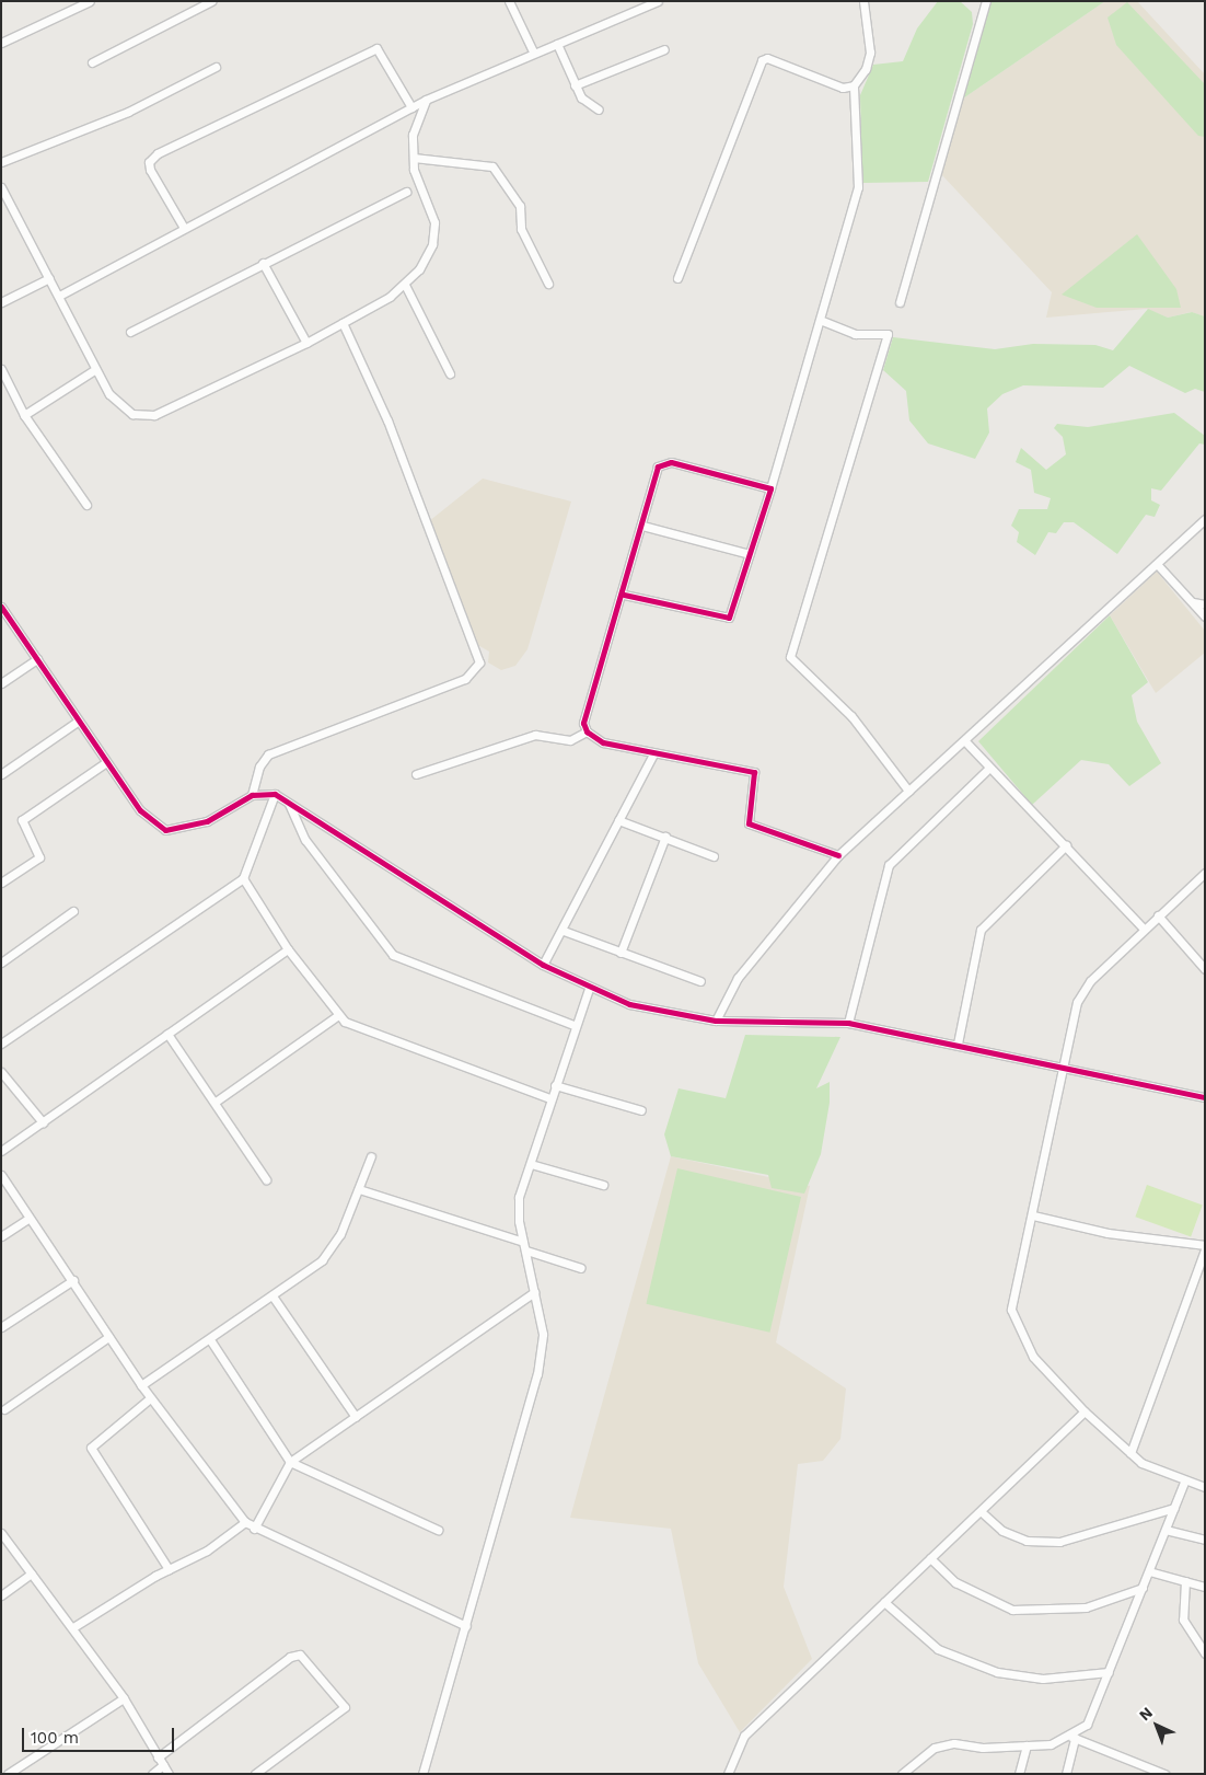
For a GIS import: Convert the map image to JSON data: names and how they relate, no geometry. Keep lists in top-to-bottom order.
{
  "scale_bar": "100 m",
  "north": "top left"
}
